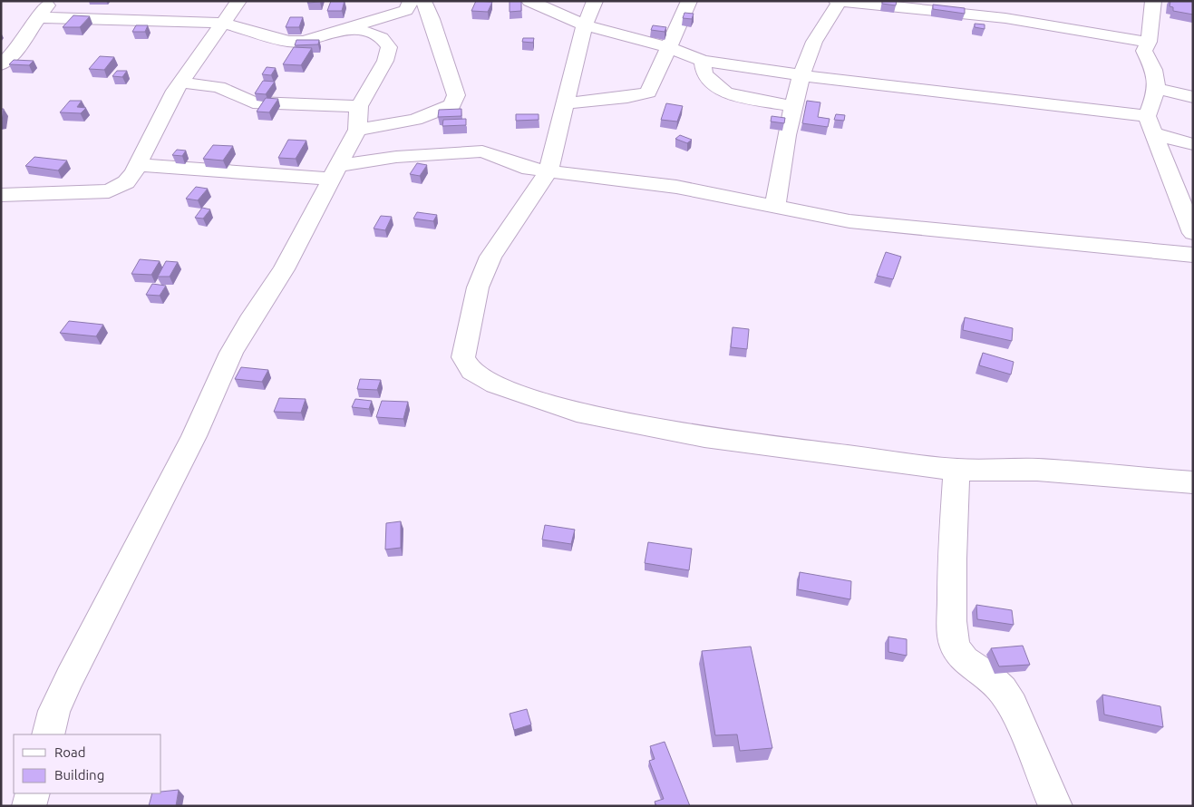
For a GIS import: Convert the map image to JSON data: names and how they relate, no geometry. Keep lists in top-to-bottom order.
{
  "legend": ["Road", "Building"]
}
